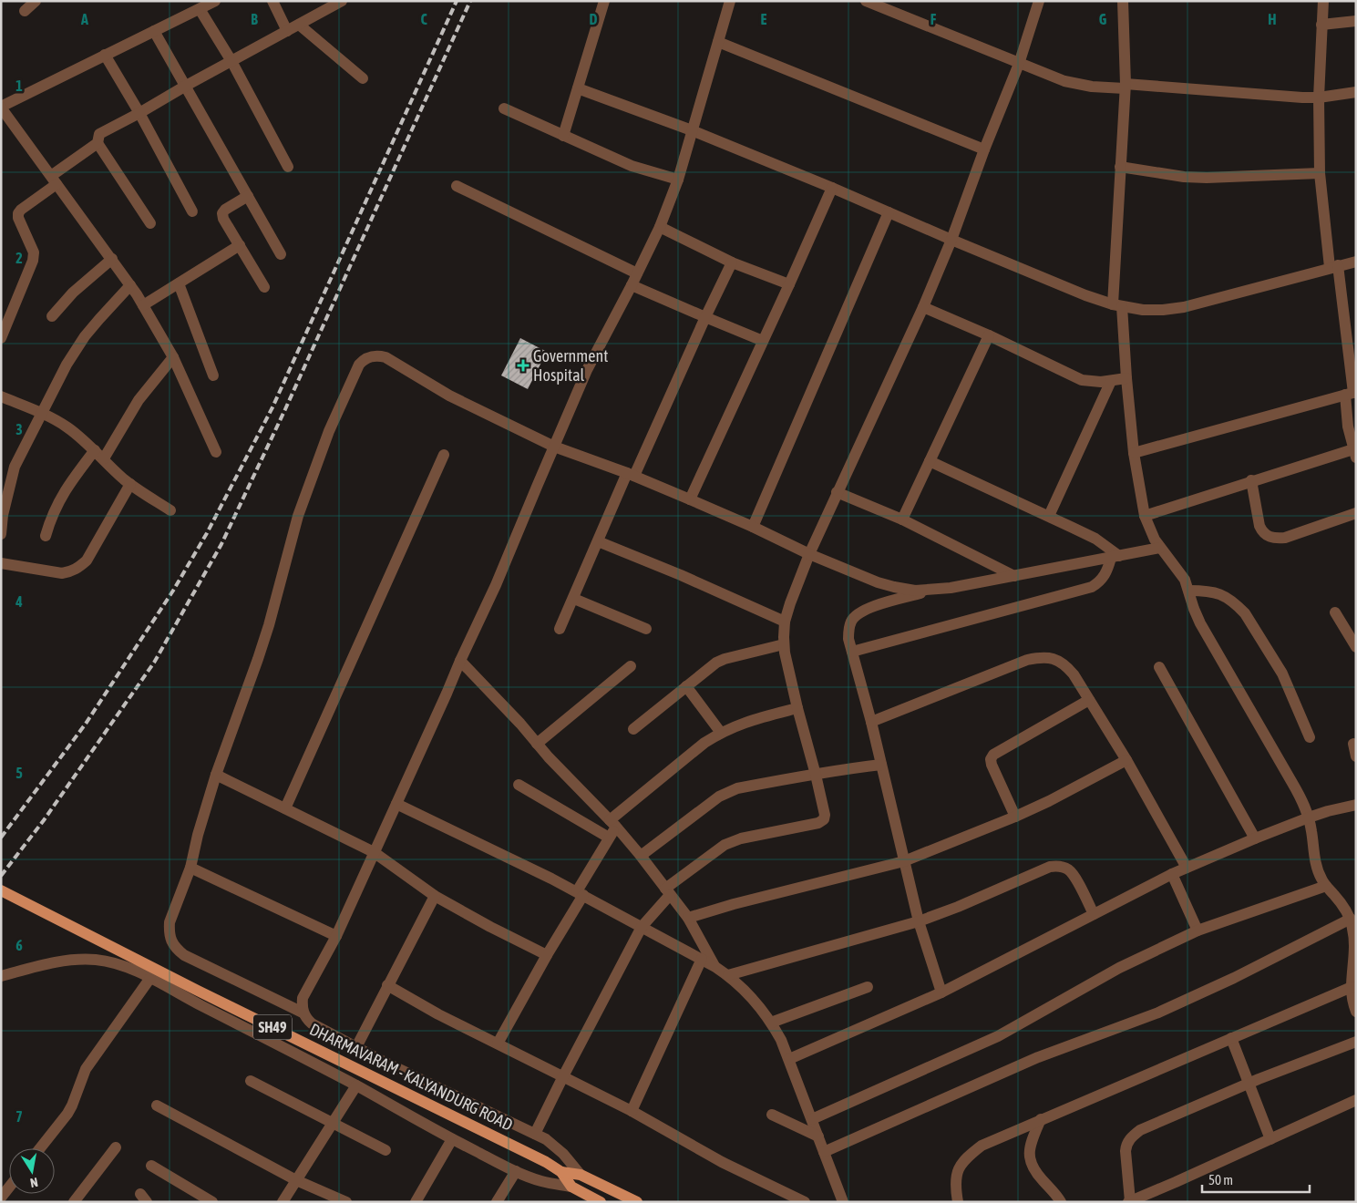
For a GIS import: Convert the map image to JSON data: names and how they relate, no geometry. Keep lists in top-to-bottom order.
{
  "streets": {
    "main road": ["SH49", "DHARMAVARAM - KALYANDURG ROAD"]
  },
  "places": {
    "health": ["Government Hospital"]
  },
  "scale_bar": "50 m",
  "north": "bottom",
  "grid": {
    "columns": [
      "A",
      "B",
      "C",
      "D",
      "E",
      "F",
      "G",
      "H"
    ],
    "rows": [
      "1",
      "2",
      "3",
      "4",
      "5",
      "6",
      "7"
    ]
  }
}
